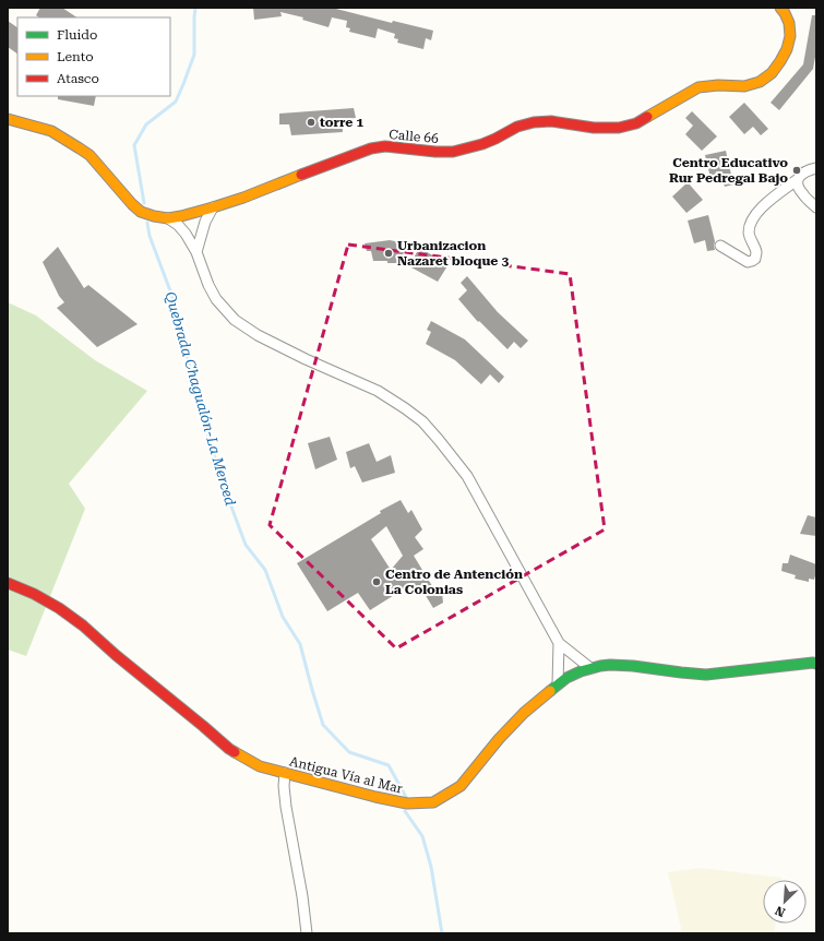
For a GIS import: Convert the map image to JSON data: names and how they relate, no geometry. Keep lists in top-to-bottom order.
{
  "streets": {
    "main road": ["Calle 66", "Antigua Vía al Mar"]
  },
  "water": ["Quebrada Chagualón-La Merced"],
  "places": [
    "torre 1",
    "Centro Educativo Rur Pedregal Bajo",
    "Urbanizacion Nazaret bloque 3",
    "Centro de Antención La Colonias"
  ],
  "legend": ["Fluido", "Lento", "Atasco"],
  "north": "bottom left"
}
